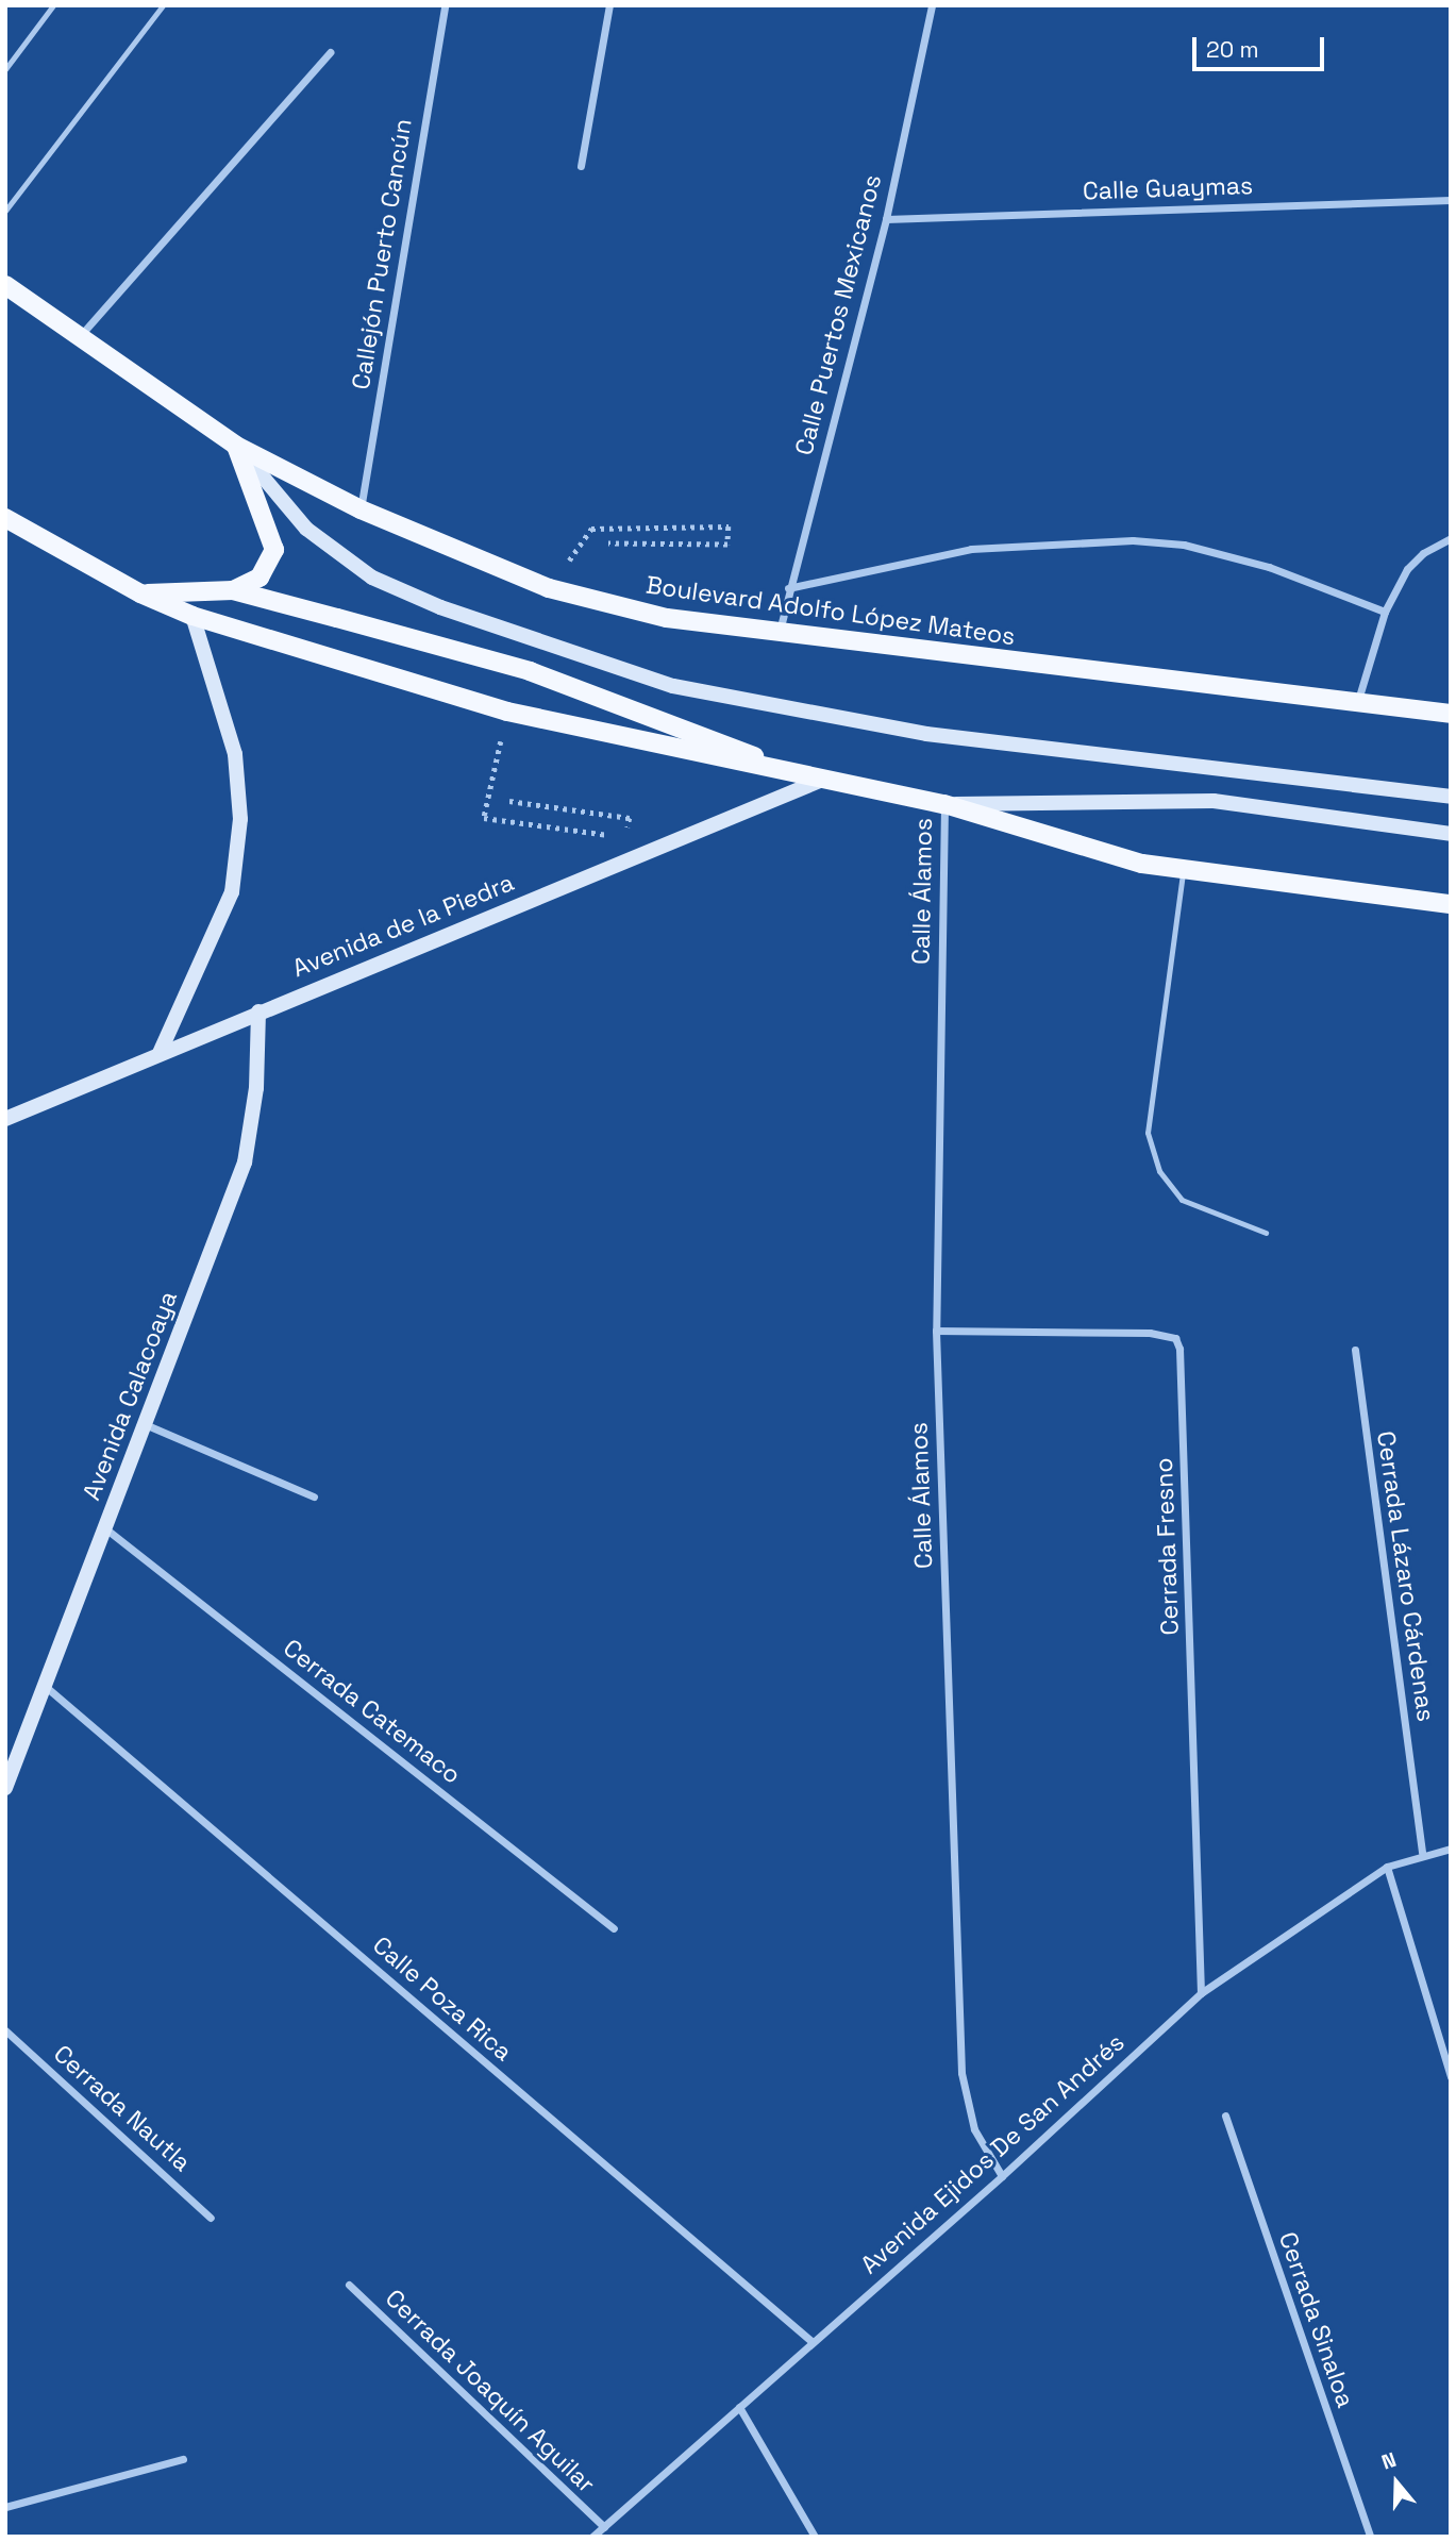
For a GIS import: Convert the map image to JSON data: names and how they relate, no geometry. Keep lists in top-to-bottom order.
{
  "streets": {
    "main road": ["Boulevard Adolfo López Mateos"],
    "street": [
      "Calle Guaymas",
      "Callejón Puerto Cancún",
      "Calle Puertos Mexicanos",
      "Calle Álamos",
      "Avenida de la Piedra",
      "Avenida Calacoaya",
      "Cerrada Fresno",
      "Cerrada Lázaro Cárdenas",
      "Cerrada Catemaco",
      "Calle Poza Rica",
      "Cerrada Nautla",
      "Avenida Ejidos De San Andrés",
      "Cerrada Sinaloa",
      "Cerrada Joaquín Aguilar"
    ]
  },
  "crossings": [
    ["Calle Guaymas", "Calle Puertos Mexicanos"],
    ["Callejón Puerto Cancún", "Boulevard Adolfo López Mateos"],
    ["Calle Puertos Mexicanos", "Boulevard Adolfo López Mateos"],
    ["Calle Álamos", "Cerrada Fresno"],
    ["Calle Álamos", "Avenida Ejidos De San Andrés"],
    ["Avenida de la Piedra", "Avenida Calacoaya"],
    ["Avenida Calacoaya", "Cerrada Catemaco"],
    ["Avenida Calacoaya", "Calle Poza Rica"],
    ["Cerrada Fresno", "Avenida Ejidos De San Andrés"],
    ["Cerrada Lázaro Cárdenas", "Avenida Ejidos De San Andrés"],
    ["Calle Poza Rica", "Avenida Ejidos De San Andrés"],
    ["Avenida Ejidos De San Andrés", "Cerrada Joaquín Aguilar"]
  ],
  "scale_bar": "20 m",
  "north": "top"
}
